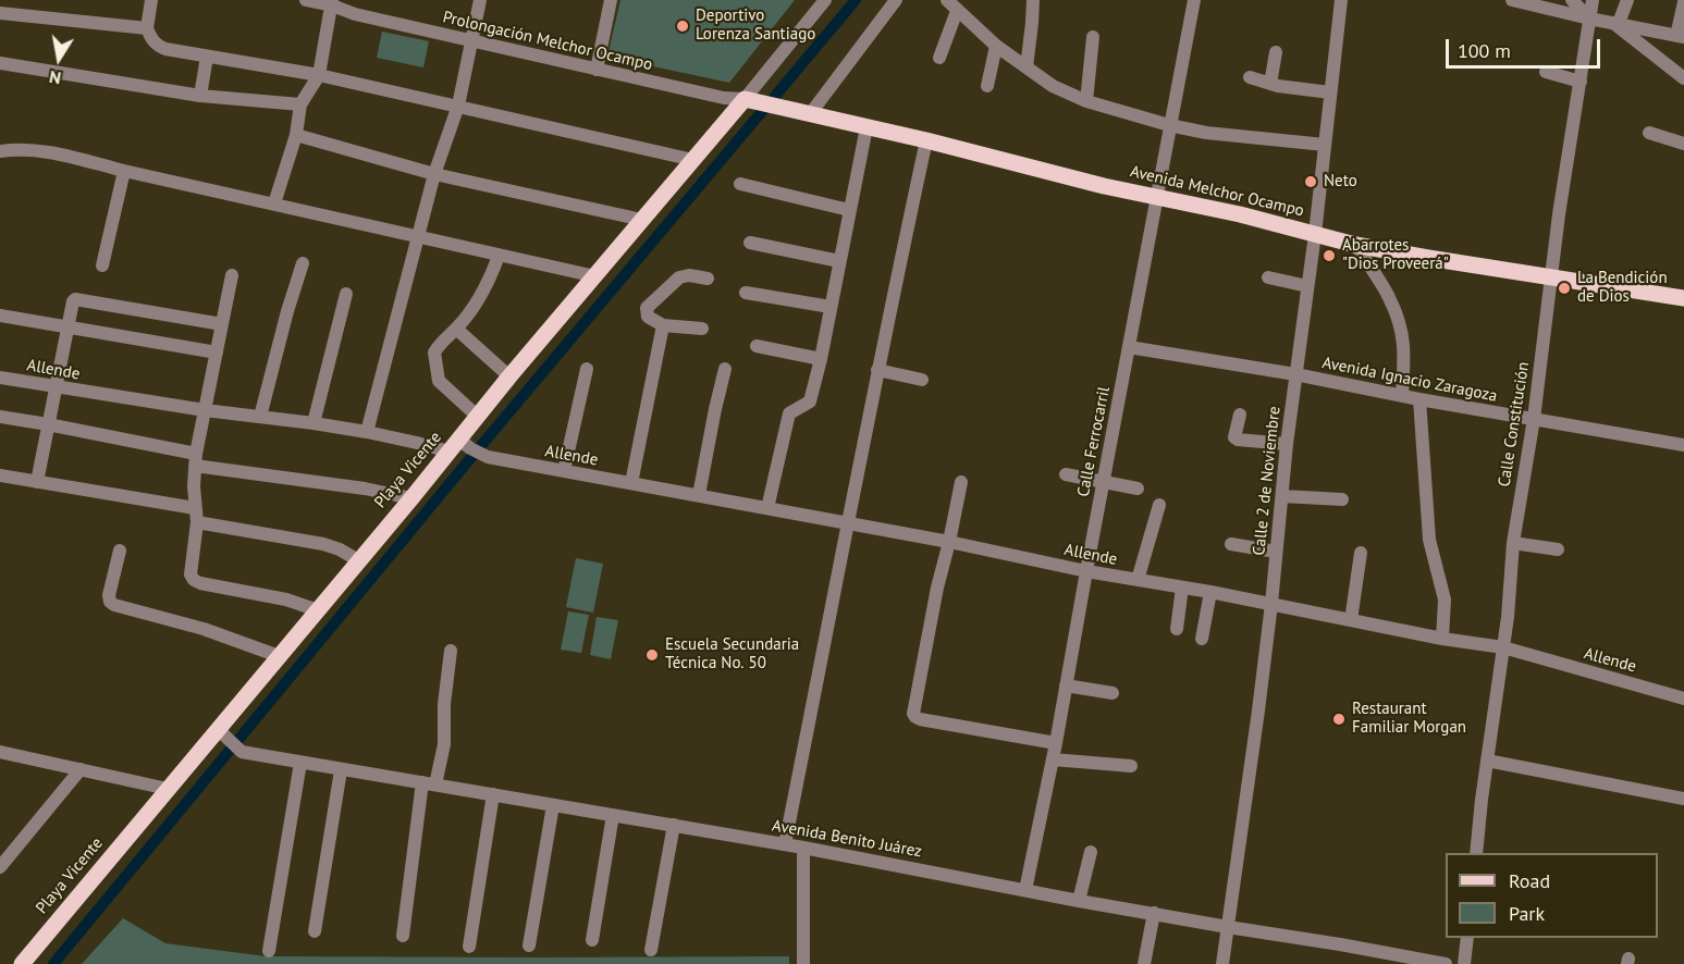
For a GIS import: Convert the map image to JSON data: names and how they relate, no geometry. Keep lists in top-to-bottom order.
{
  "streets": {
    "main road": ["Avenida Melchor Ocampo", "Playa Vicente"],
    "street": [
      "Prolongación Melchor Ocampo",
      "Allende",
      "Avenida Ignacio Zaragoza",
      "Calle Constitución",
      "Calle Ferrocarril",
      "Calle 2 de Noviembre",
      "Avenida Benito Juárez"
    ]
  },
  "crossings": [
    ["Prolongación Melchor Ocampo", "Avenida Melchor Ocampo"],
    ["Prolongación Melchor Ocampo", "Playa Vicente"],
    ["Avenida Melchor Ocampo", "Calle Constitución"],
    ["Avenida Melchor Ocampo", "Calle Ferrocarril"],
    ["Avenida Melchor Ocampo", "Playa Vicente"],
    ["Avenida Melchor Ocampo", "Calle 2 de Noviembre"],
    ["Allende", "Calle Constitución"],
    ["Allende", "Calle Ferrocarril"],
    ["Allende", "Playa Vicente"],
    ["Allende", "Calle 2 de Noviembre"],
    ["Avenida Ignacio Zaragoza", "Calle Constitución"],
    ["Avenida Ignacio Zaragoza", "Calle Ferrocarril"],
    ["Avenida Ignacio Zaragoza", "Calle 2 de Noviembre"],
    ["Calle Ferrocarril", "Avenida Benito Juárez"],
    ["Playa Vicente", "Avenida Benito Juárez"],
    ["Calle 2 de Noviembre", "Avenida Benito Juárez"]
  ],
  "places": [
    "Deportivo Lorenza Santiago",
    "Neto",
    "Abarrotes \"Dios Proveerá\"",
    "La Bendición de Dios",
    "Escuela Secundaria Técnica No. 50",
    "Restaurant Familiar Morgan"
  ],
  "legend": ["Road", "Park"],
  "scale_bar": "100 m",
  "north": "bottom"
}
